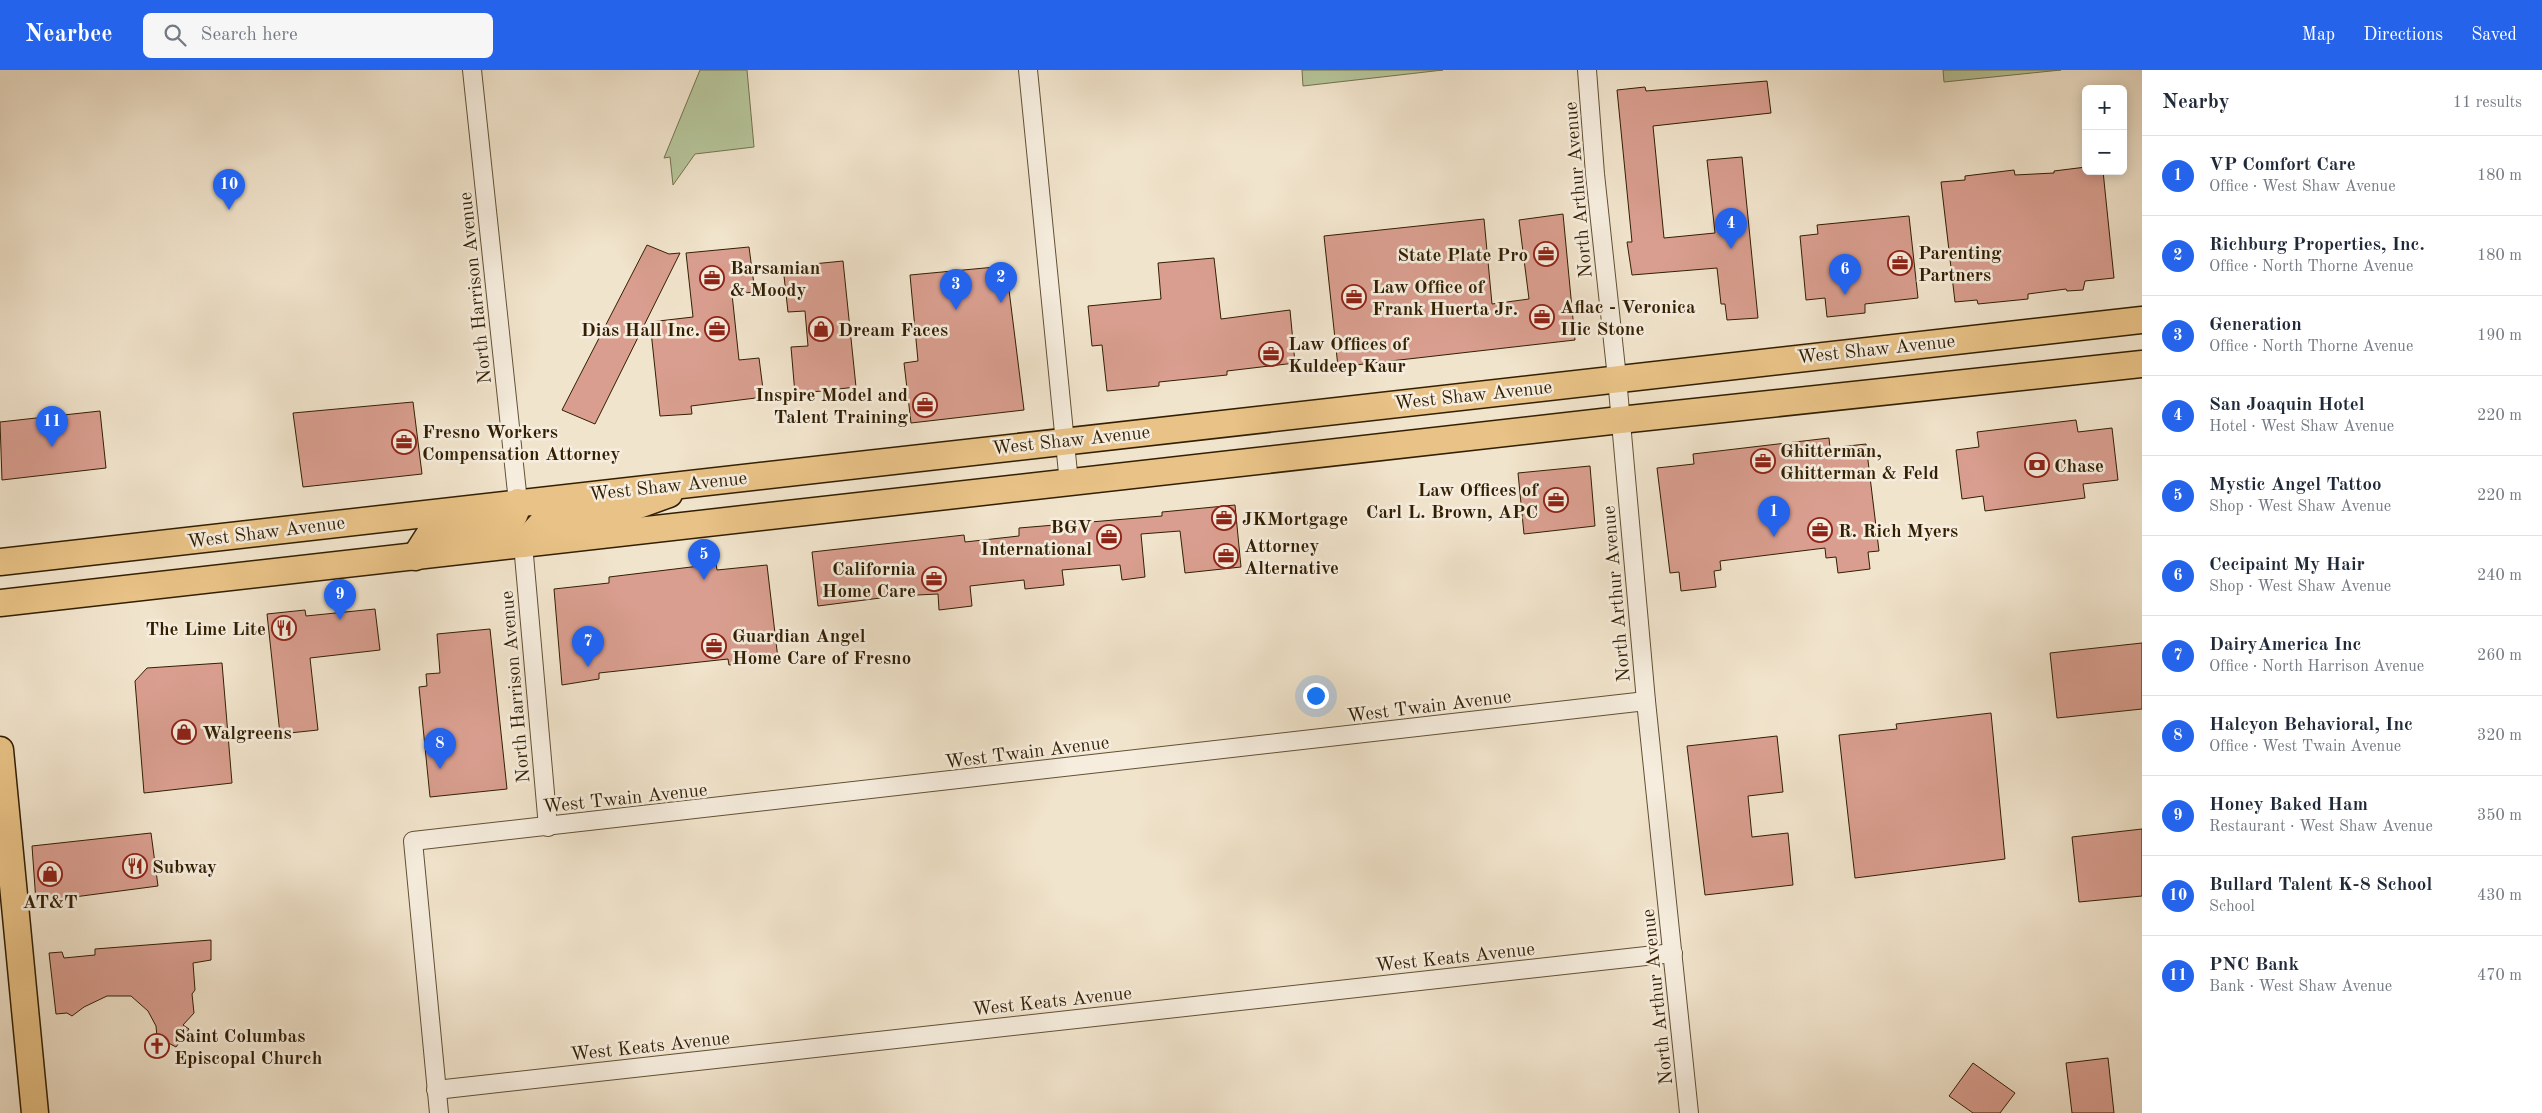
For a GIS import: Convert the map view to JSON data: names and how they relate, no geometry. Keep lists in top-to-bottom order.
{
  "streets": {
    "main road": ["West Shaw Avenue"],
    "street": [
      "North Arthur Avenue",
      "North Harrison Avenue",
      "West Twain Avenue",
      "West Keats Avenue"
    ]
  },
  "crossings": [
    ["North Arthur Avenue", "West Shaw Avenue"],
    ["North Arthur Avenue", "West Twain Avenue"],
    ["North Arthur Avenue", "West Keats Avenue"],
    ["North Harrison Avenue", "West Shaw Avenue"],
    ["North Harrison Avenue", "West Twain Avenue"],
    ["West Twain Avenue", "West Keats Avenue"]
  ],
  "places": {
    "office": [
      "State Plate Pro",
      "Parenting Partners",
      "Barsamian & Moody",
      "Law Office of Frank Huerta Jr.",
      "Aflac - Veronica IIic Stone",
      "Dias Hall Inc.",
      "Law Offices of Kuldeep Kaur",
      "Inspire Model and Talent Training",
      "Fresno Workers Compensation Attorney",
      "Ghitterman, Ghitterman & Feld",
      "Law Offices of Carl L. Brown, APC",
      "JKMortgage",
      "R. Rich Myers",
      "BGV International",
      "Attorney Alternative",
      "California Home Care",
      "Guardian Angel Home Care of Fresno"
    ],
    "shop": ["Dream Faces", "Walgreens", "AT&T"],
    "bank": ["Chase"],
    "restaurant": ["The Lime Lite", "Subway"],
    "church": ["Saint Columbas Episcopal Church"]
  },
  "page": {
    "header": "Nearbee",
    "search": "Search here",
    "nav": ["Map", "Directions", "Saved"],
    "heading": ["Nearby", "11 results"],
    "map_buttons": ["+", "−"],
    "list": [
      {
        "mark": "1",
        "name": "VP Comfort Care",
        "note": "Office · West Shaw Avenue",
        "value": "180 m"
      },
      {
        "mark": "2",
        "name": "Richburg Properties, Inc.",
        "note": "Office · North Thorne Avenue",
        "value": "180 m"
      },
      {
        "mark": "3",
        "name": "Generation",
        "note": "Office · North Thorne Avenue",
        "value": "190 m"
      },
      {
        "mark": "4",
        "name": "San Joaquin Hotel",
        "note": "Hotel · West Shaw Avenue",
        "value": "220 m"
      },
      {
        "mark": "5",
        "name": "Mystic Angel Tattoo",
        "note": "Shop · West Shaw Avenue",
        "value": "220 m"
      },
      {
        "mark": "6",
        "name": "Cecipaint My Hair",
        "note": "Shop · West Shaw Avenue",
        "value": "240 m"
      },
      {
        "mark": "7",
        "name": "DairyAmerica Inc",
        "note": "Office · North Harrison Avenue",
        "value": "260 m"
      },
      {
        "mark": "8",
        "name": "Halcyon Behavioral, Inc",
        "note": "Office · West Twain Avenue",
        "value": "320 m"
      },
      {
        "mark": "9",
        "name": "Honey Baked Ham",
        "note": "Restaurant · West Shaw Avenue",
        "value": "350 m"
      },
      {
        "mark": "10",
        "name": "Bullard Talent K-8 School",
        "note": "School",
        "value": "430 m"
      },
      {
        "mark": "11",
        "name": "PNC Bank",
        "note": "Bank · West Shaw Avenue",
        "value": "470 m"
      }
    ],
    "pins": [
      "10",
      "4",
      "6",
      "2",
      "3",
      "11",
      "1",
      "5",
      "9",
      "7",
      "8"
    ]
  }
}
